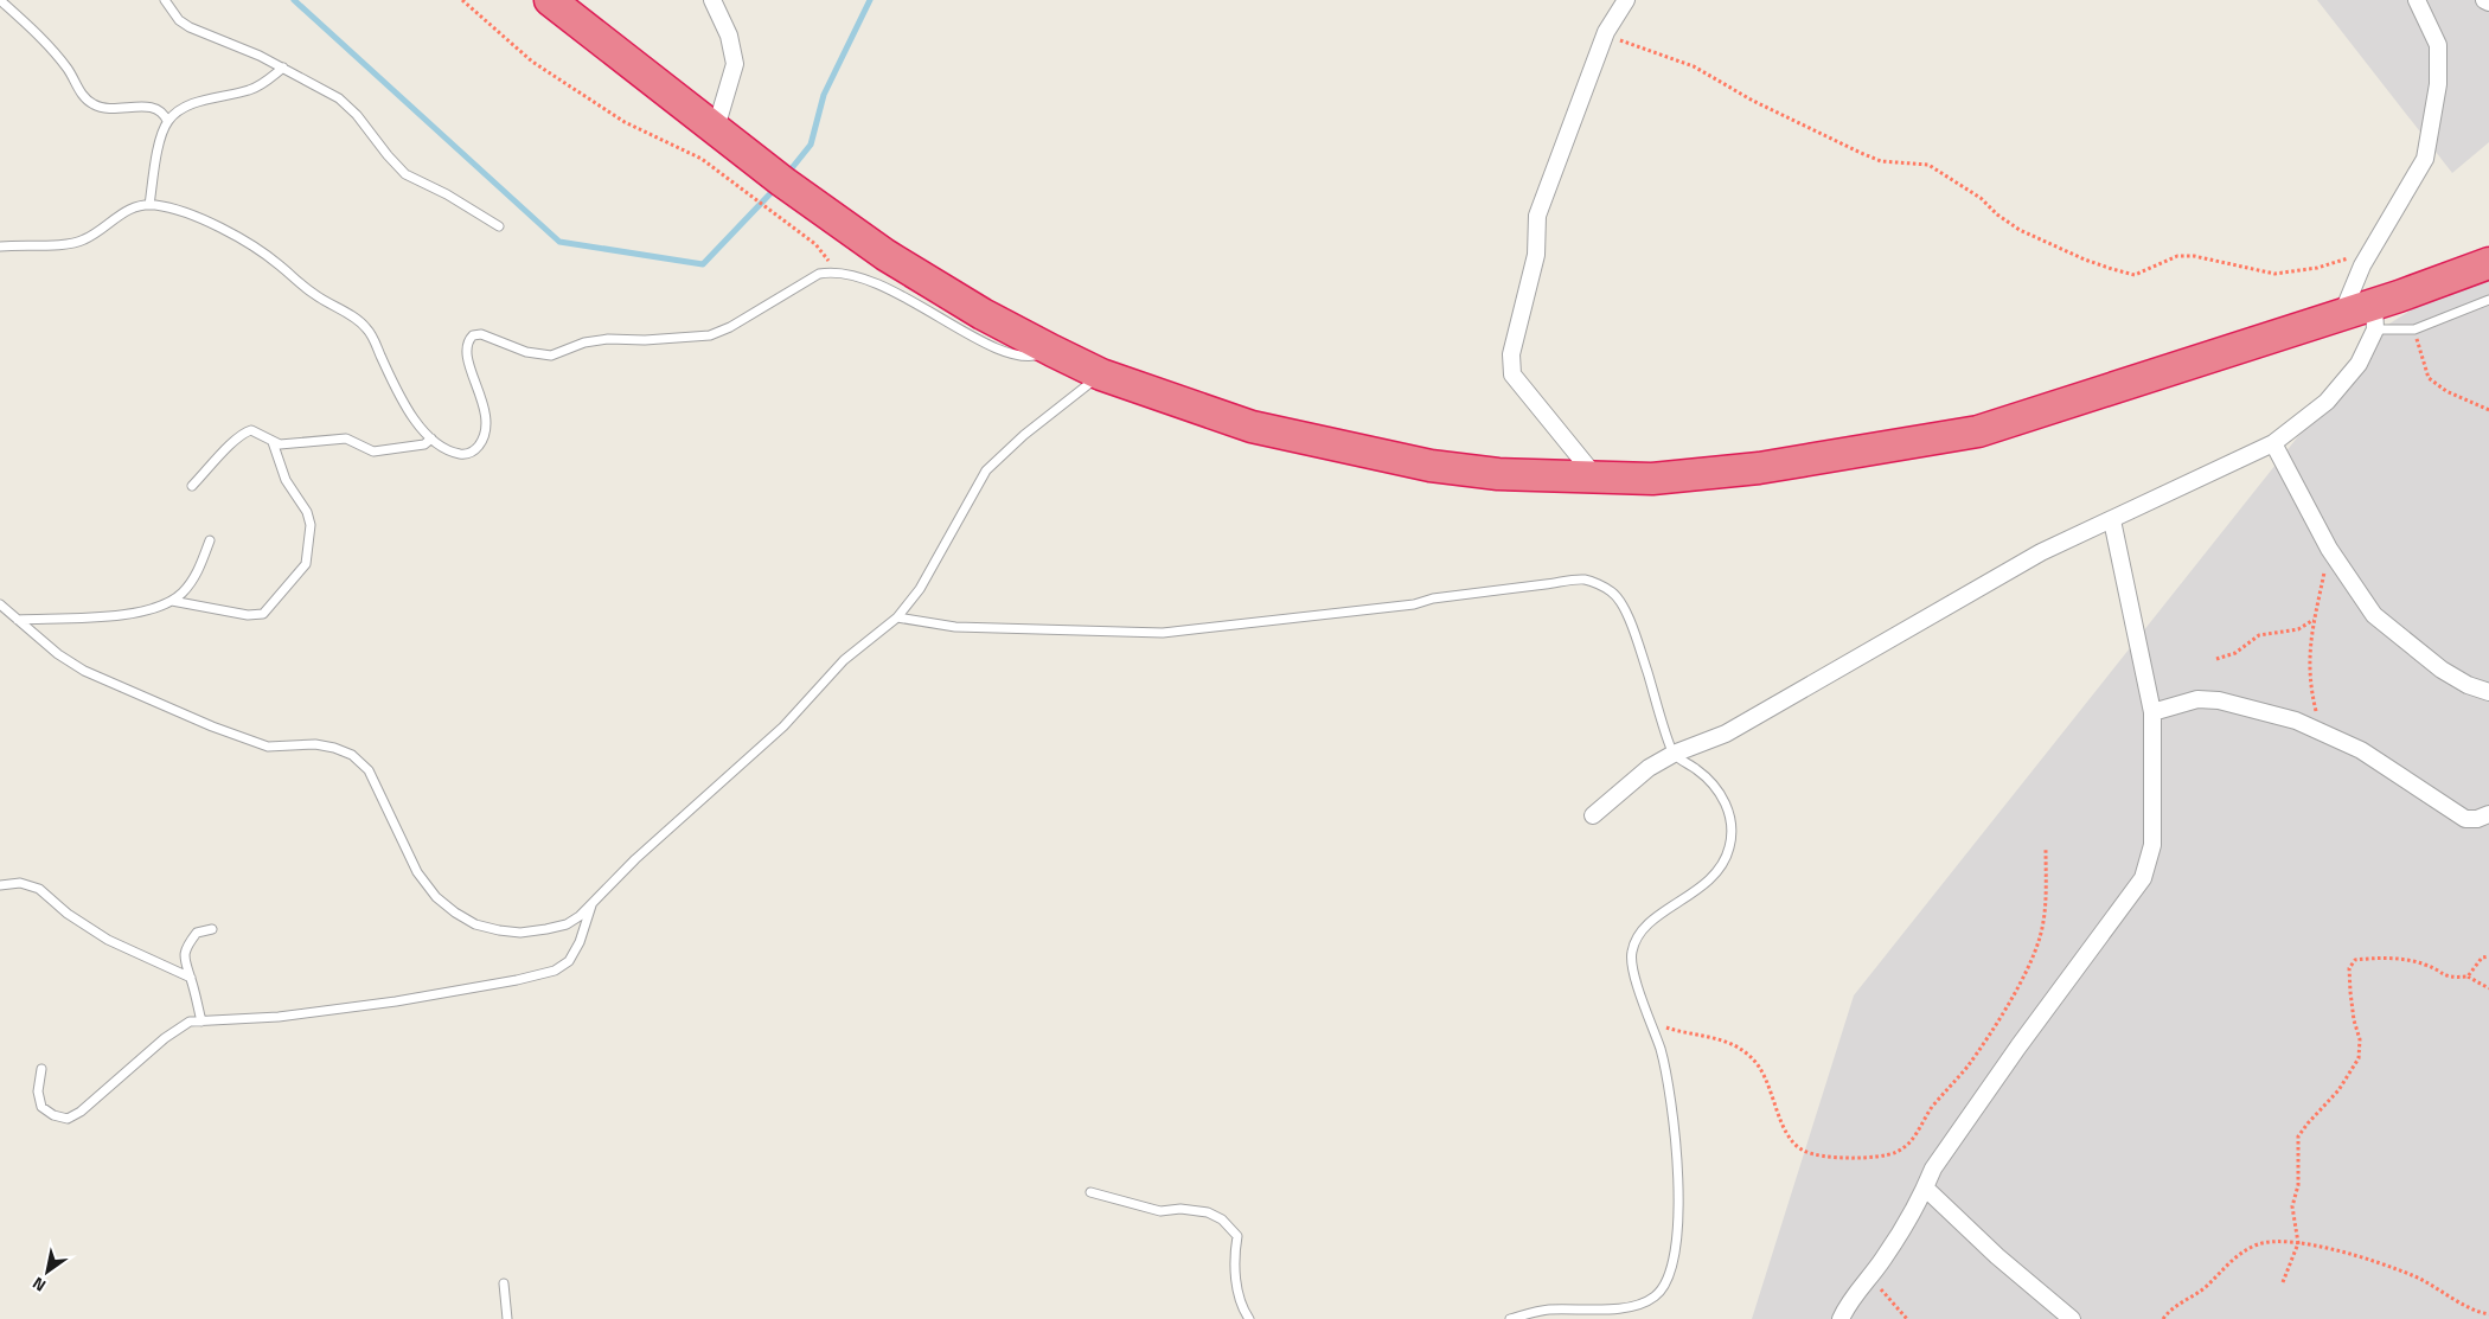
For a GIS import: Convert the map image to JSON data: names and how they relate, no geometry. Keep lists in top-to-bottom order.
{
  "north": "bottom left"
}
